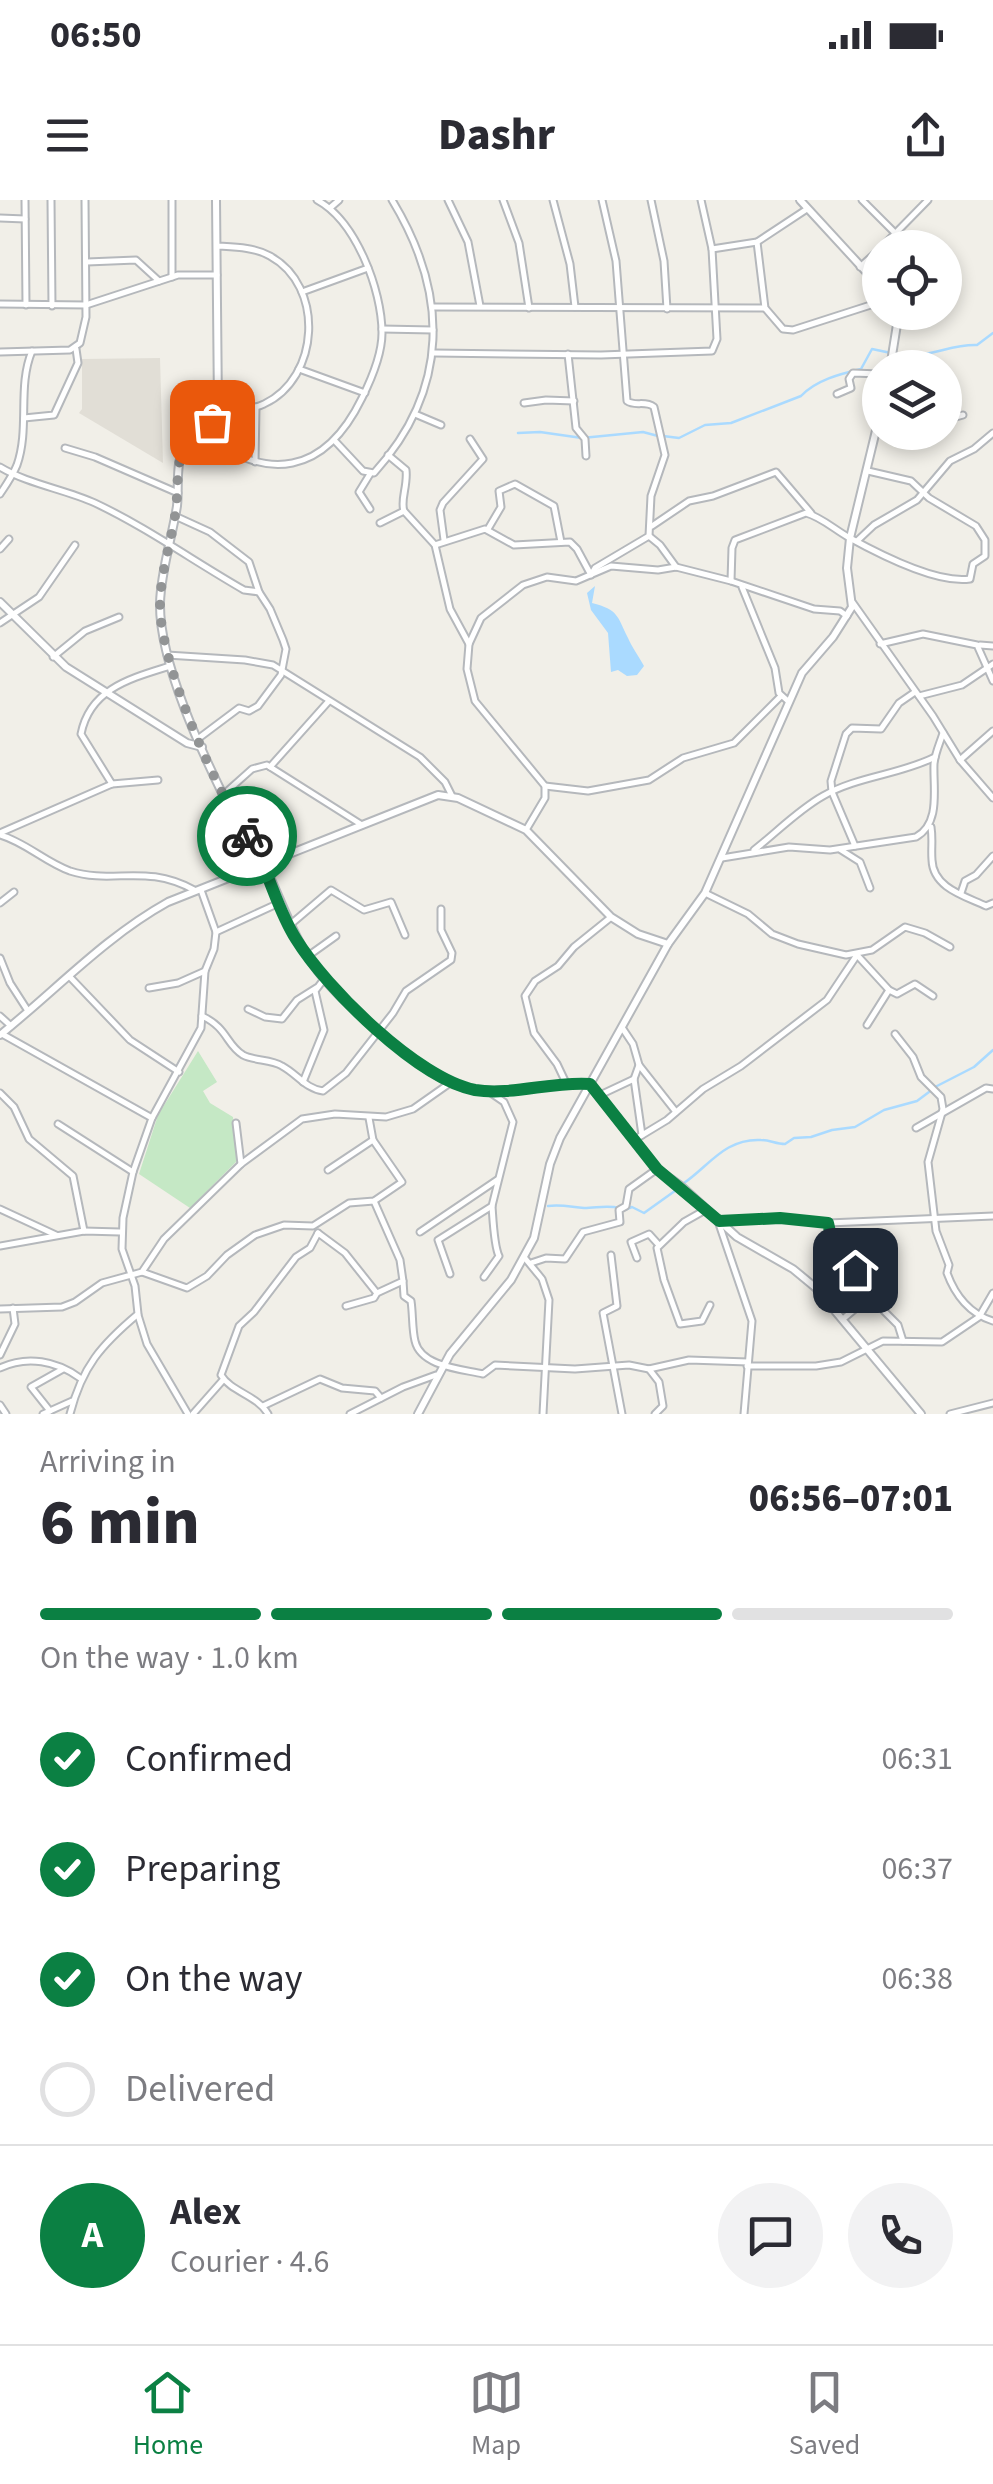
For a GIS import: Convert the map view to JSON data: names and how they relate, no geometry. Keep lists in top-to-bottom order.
{
  "page": {
    "status": "06:50",
    "header": "Dashr",
    "heading": ["6 min", "Arriving in", "06:56–07:01"],
    "panel": ["Alex", "Courier · 4.6"],
    "bar": "On the way · 1.0 km",
    "list": [
      ["Confirmed", "06:31"],
      ["Preparing", "06:37"],
      ["On the way", "06:38"],
      "Delivered"
    ],
    "round": "A",
    "tabs": ["Home", "Map", "Saved"]
  }
}
